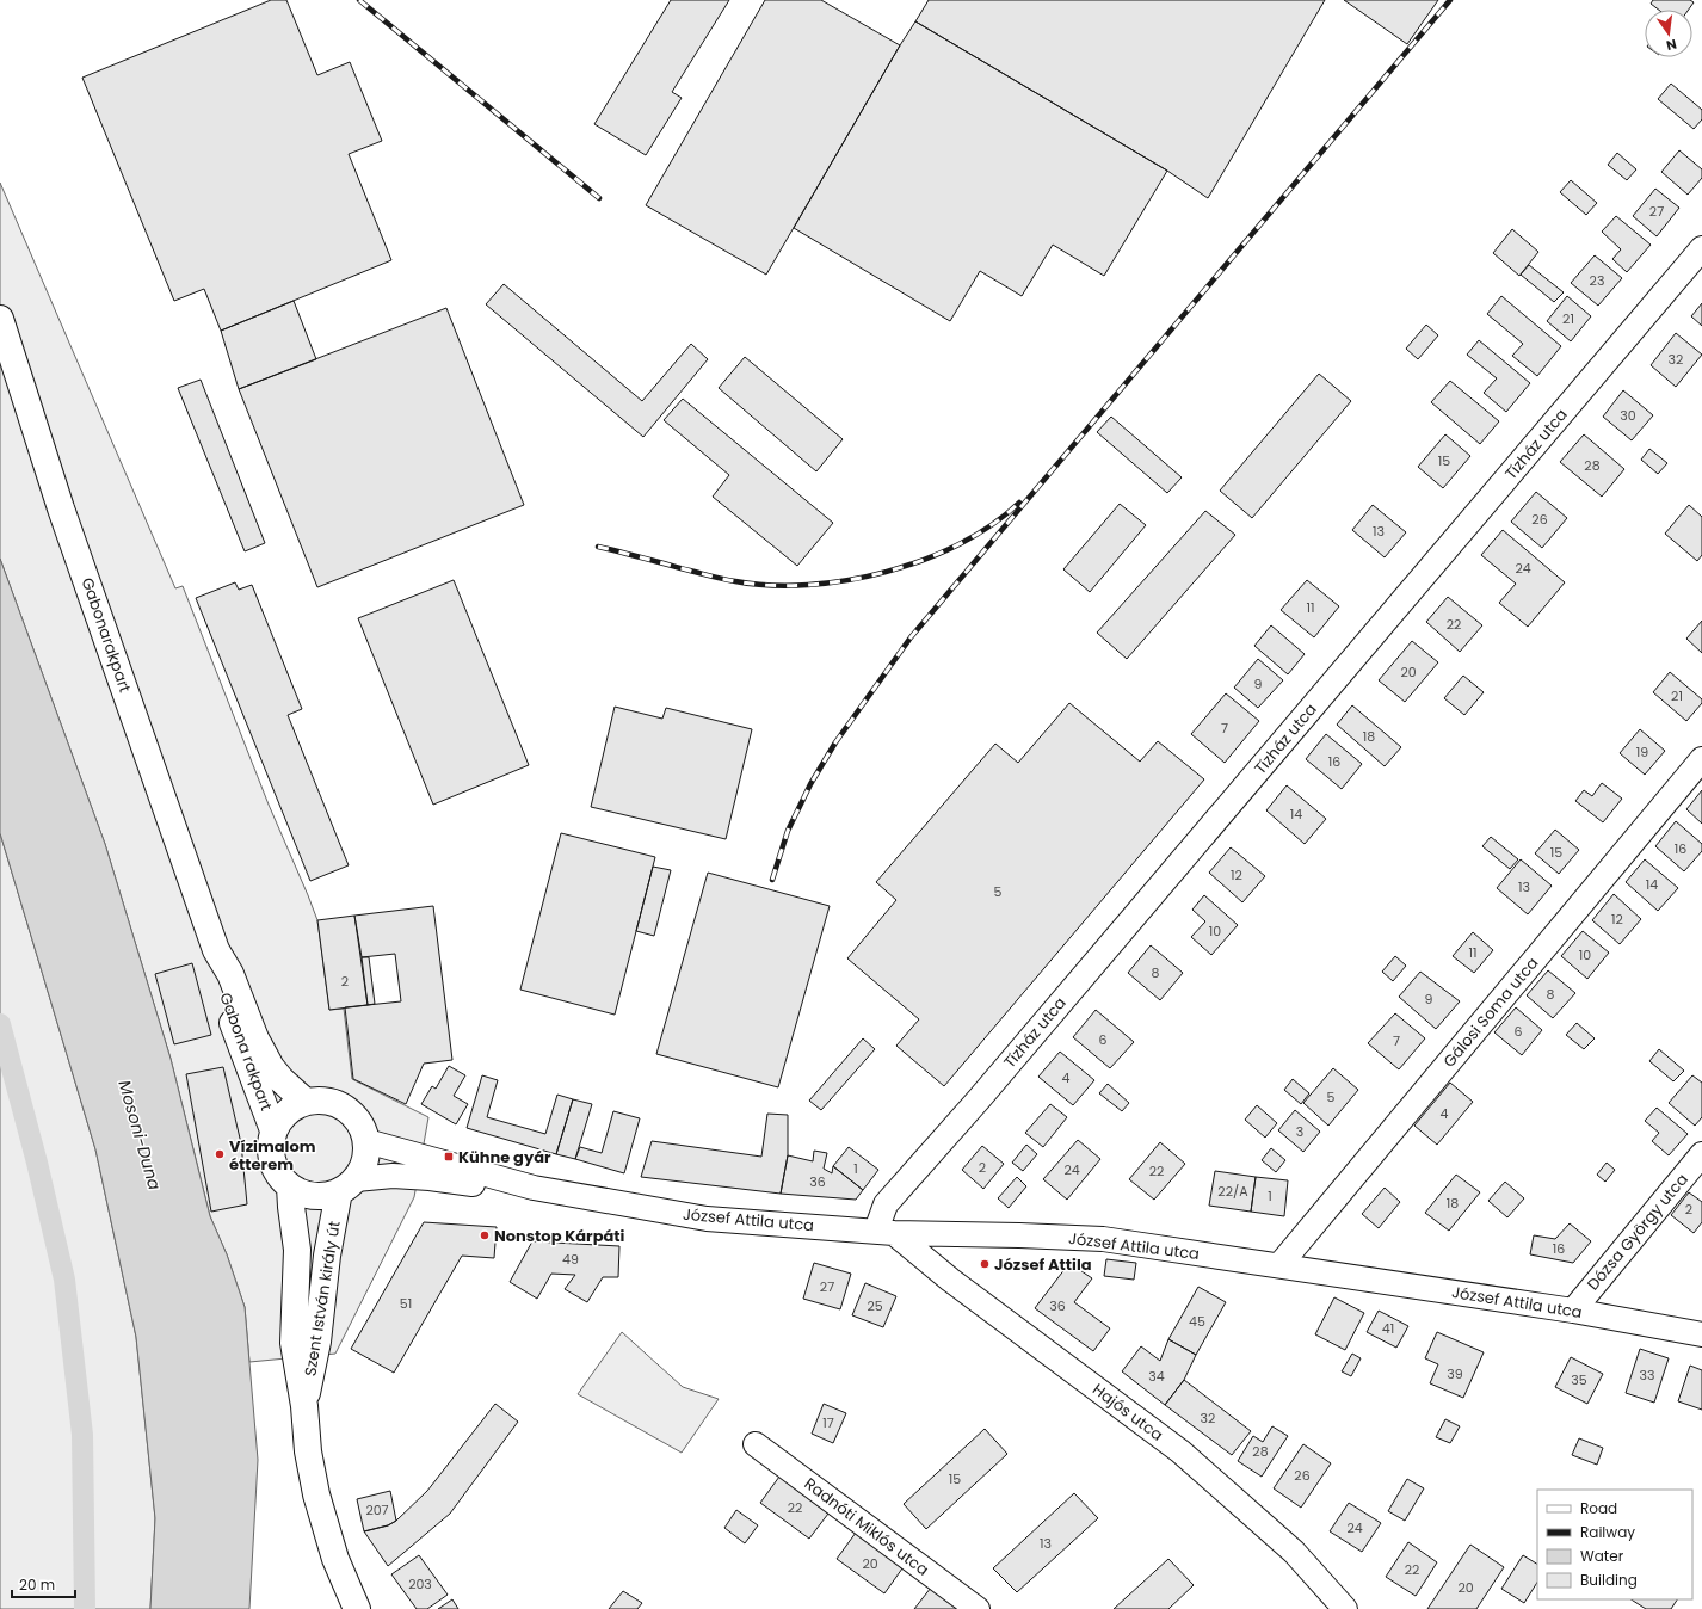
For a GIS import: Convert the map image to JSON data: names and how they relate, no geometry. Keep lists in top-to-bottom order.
{
  "streets": {
    "main road": ["Gabonarakpart", "Gabona rakpart", "Szent István király út"],
    "street": [
      "Tízház utca",
      "Gálosi Soma utca",
      "József Attila utca",
      "Dózsa György utca",
      "Hajós utca",
      "Radnóti Miklós utca"
    ]
  },
  "crossings": [
    ["Tízház utca", "József Attila utca"],
    ["Tízház utca", "Hajós utca"],
    ["Gabonarakpart", "Gabona rakpart"],
    ["Gálosi Soma utca", "József Attila utca"],
    ["Gabona rakpart", "József Attila utca"],
    ["Gabona rakpart", "Szent István király út"],
    ["József Attila utca", "Dózsa György utca"],
    ["József Attila utca", "Szent István király út"],
    ["József Attila utca", "Hajós utca"]
  ],
  "water": ["Mosoni-Duna"],
  "places": {
    "other": ["Vízimalom étterem", "Nonstop Kárpáti", "József Attila"],
    "transit": ["Kühne gyár"]
  },
  "house_numbers": [
    "27",
    "23",
    "21",
    "32",
    "30",
    "15",
    "28",
    "26",
    "13",
    "24",
    "11",
    "22",
    "20",
    "9",
    "21",
    "7",
    "18",
    "19",
    "16",
    "14",
    "16",
    "15",
    "12",
    "14",
    "13",
    "5",
    "12",
    "10",
    "11",
    "10",
    "8",
    "2",
    "8",
    "9",
    "6",
    "6",
    "7",
    "4",
    "5",
    "4",
    "3",
    "2",
    "1",
    "24",
    "22",
    "36",
    "22/A",
    "1",
    "18",
    "2",
    "16",
    "49",
    "27",
    "51",
    "25",
    "36",
    "45",
    "41",
    "39",
    "33",
    "34",
    "35",
    "32",
    "17",
    "28",
    "26",
    "15",
    "22",
    "207",
    "24",
    "13",
    "20",
    "22",
    "203",
    "20"
  ],
  "legend": [
    "Road",
    "Railway",
    "Water",
    "Building"
  ],
  "scale_bar": "20 m",
  "north": "bottom"
}
